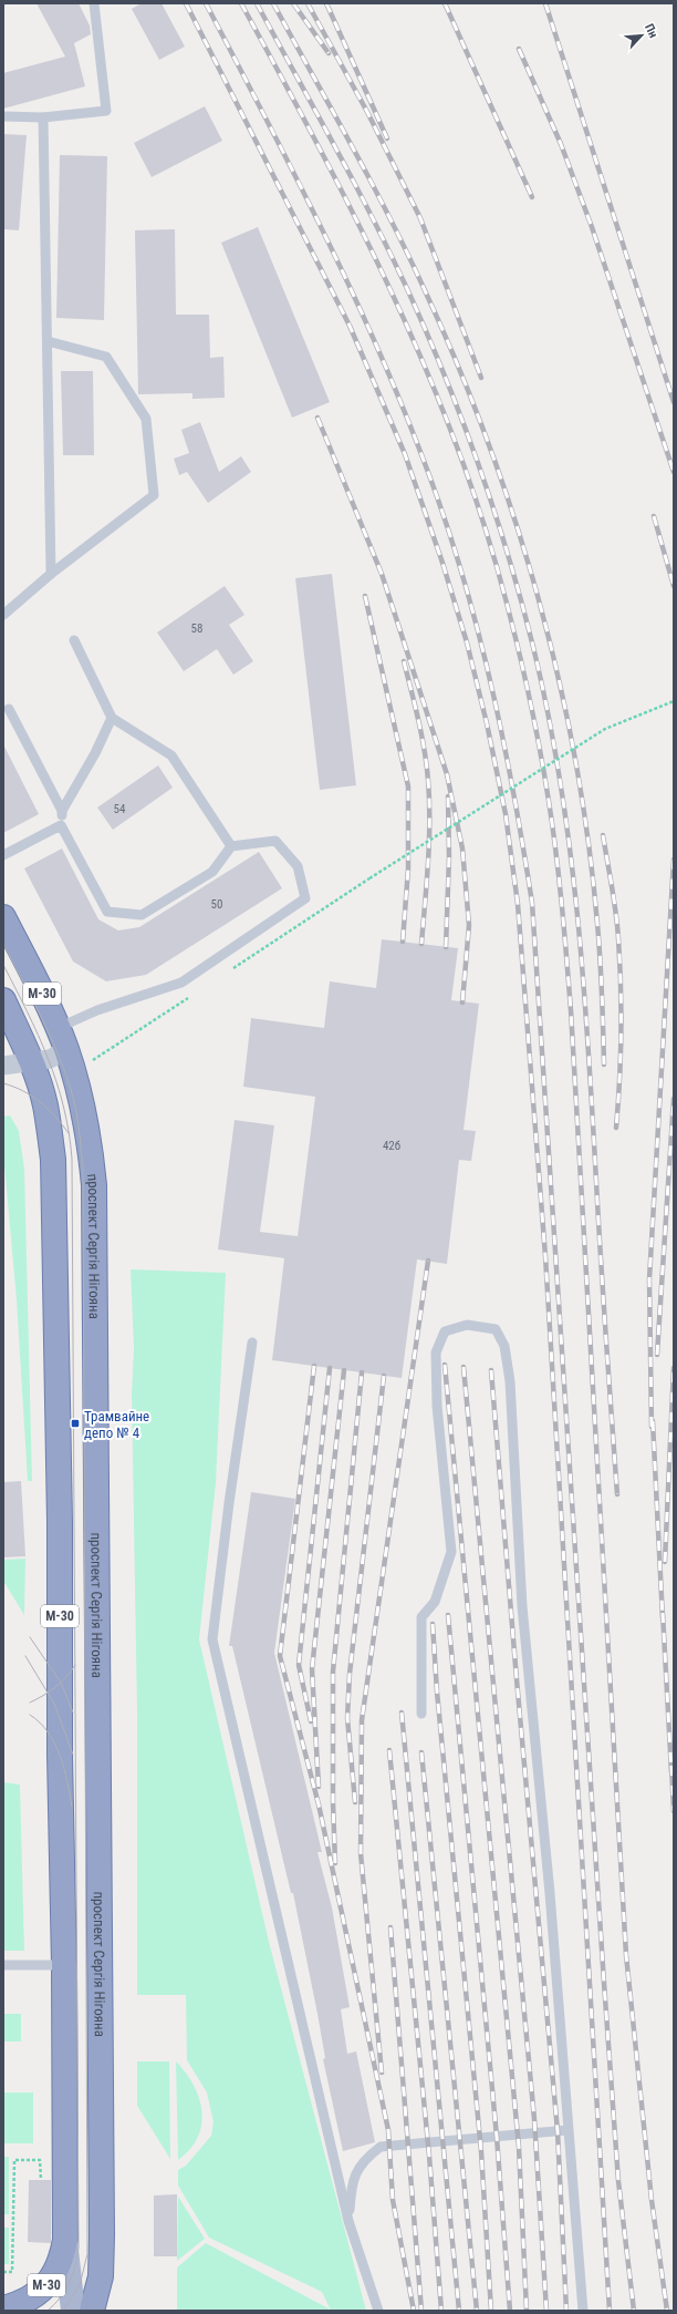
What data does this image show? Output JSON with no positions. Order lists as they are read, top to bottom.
{
  "streets": {
    "highway": ["М-30", "проспект Сергія Нігояна"]
  },
  "places": {
    "transit": ["Трамвайне депо № 4"]
  },
  "house_numbers": [
    "58",
    "54",
    "50",
    "42б"
  ],
  "north": "top right"
}
